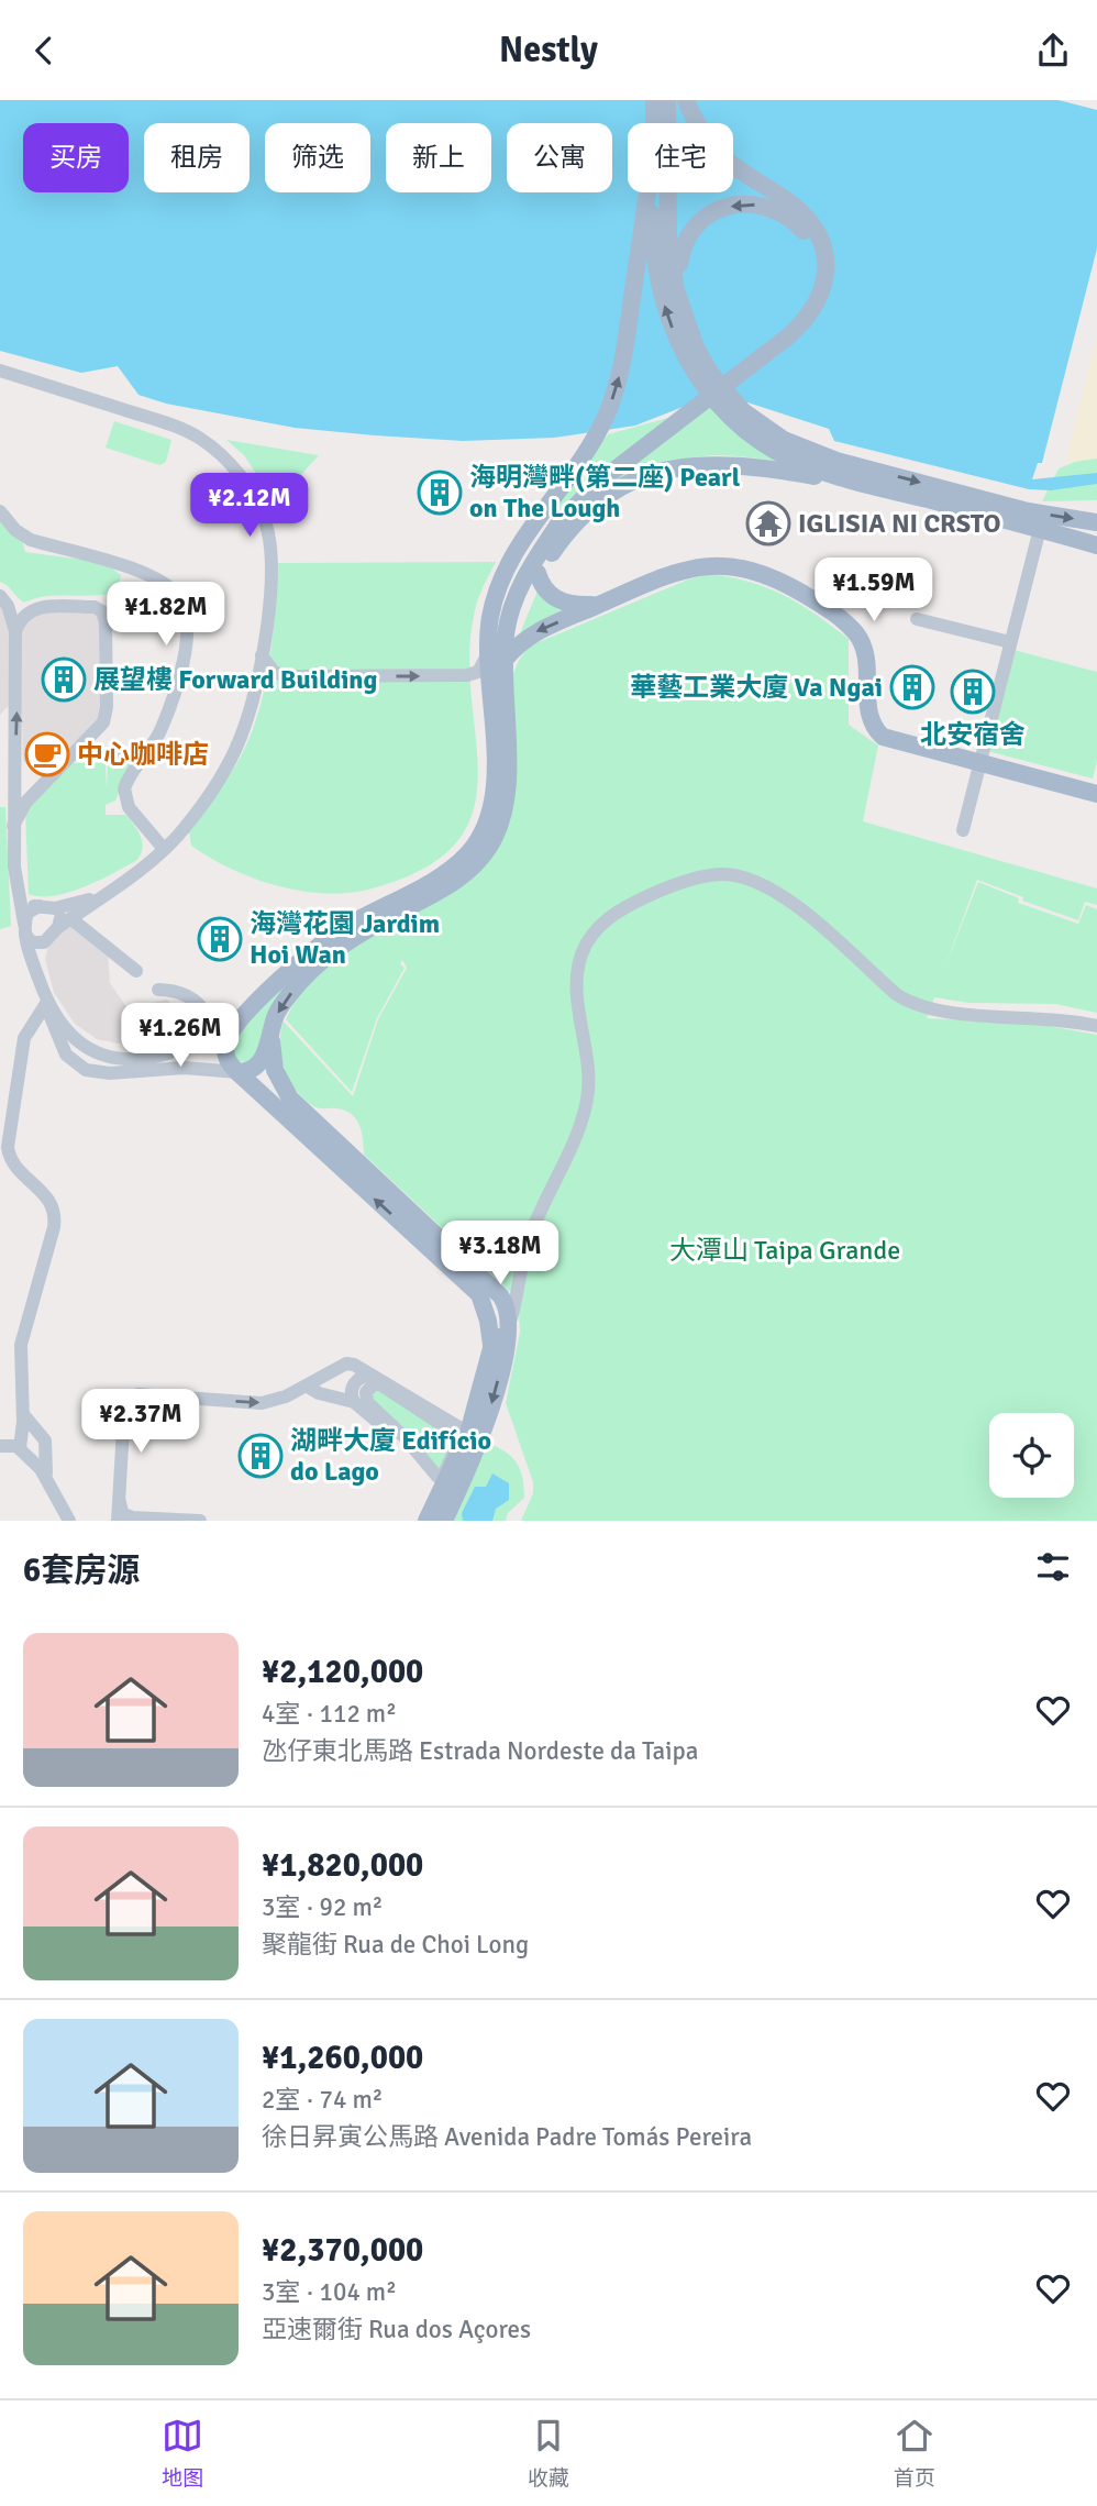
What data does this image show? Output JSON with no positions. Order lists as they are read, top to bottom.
{
  "parks": ["大潭山 Taipa Grande"],
  "places": {
    "building": [
      "海明灣畔(第二座) Pearl on The Lough",
      "展望樓 Forward Building",
      "華藝工業大廈 Va Ngai",
      "北安宿舍",
      "海灣花園 Jardim Hoi Wan",
      "湖畔大廈 Edifício do Lago"
    ],
    "temple": ["IGLISIA NI CRSTO"],
    "cafe": ["中心咖啡店"]
  },
  "page": {
    "header": "Nestly",
    "chip": [
      "买房",
      "租房",
      "筛选",
      "新上",
      "公寓",
      "住宅"
    ],
    "price": [
      "¥2.12M",
      "¥1.59M",
      "¥1.82M",
      "¥1.26M",
      "¥3.18M",
      "¥2.37M"
    ],
    "heading": "6套房源",
    "list": [
      {
        "name": "¥2,120,000",
        "note": "4室 · 112 m² · 氹仔東北馬路 Estrada Nordeste da Taipa"
      },
      {
        "name": "¥1,820,000",
        "note": "3室 · 92 m² · 聚龍街 Rua de Choi Long"
      },
      {
        "name": "¥1,260,000",
        "note": "2室 · 74 m² · 徐日昇寅公馬路 Avenida Padre Tomás Pereira"
      },
      {
        "name": "¥2,370,000",
        "note": "3室 · 104 m² · 亞速爾街 Rua dos Açores"
      }
    ],
    "tabs": ["地图", "收藏", "首页"]
  }
}
